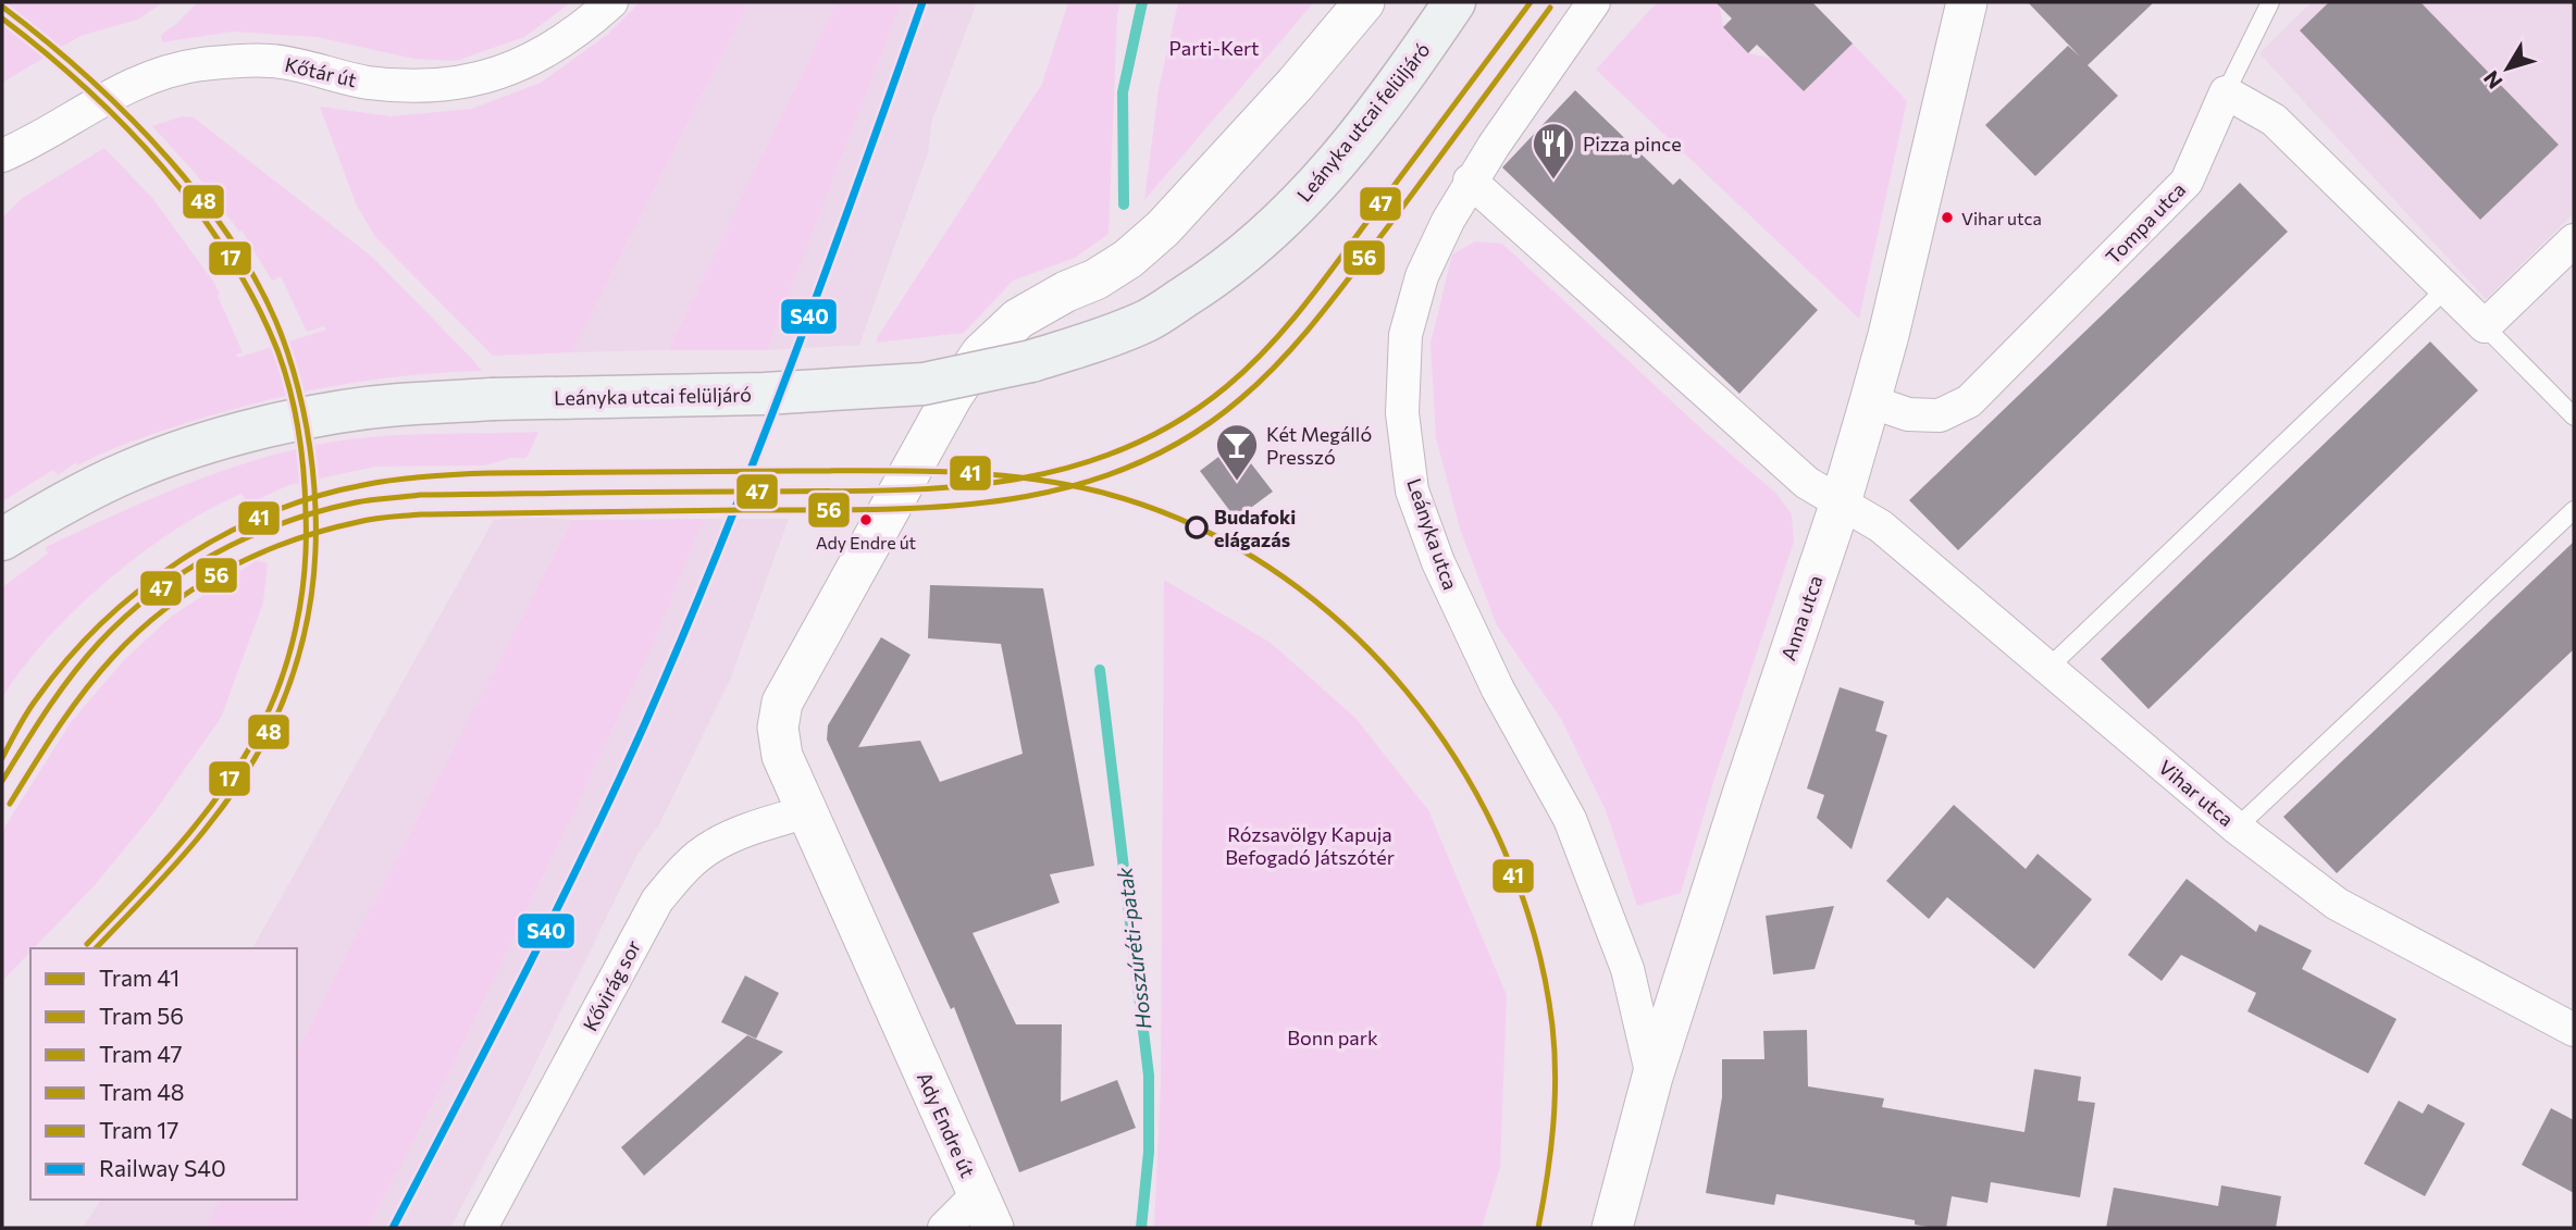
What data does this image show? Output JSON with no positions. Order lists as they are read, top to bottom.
{
  "streets": {
    "main road": ["Leányka utcai felüljáró"],
    "street": [
      "Kőtár út",
      "Tompa utca",
      "Leányka utca",
      "Anna utca",
      "Vihar utca",
      "Kővirág sor",
      "Ady Endre út"
    ]
  },
  "crossings": [
    ["Tompa utca", "Anna utca"],
    ["Leányka utca", "Anna utca"],
    ["Leányka utca", "Vihar utca"],
    ["Anna utca", "Vihar utca"],
    ["Kővirág sor", "Ady Endre út"]
  ],
  "water": ["Hosszúréti-patak"],
  "parks": ["Parti-Kert", "Rózsavölgy Kapuja Befogadó Játszótér", "Bonn park"],
  "places": {
    "restaurant": ["Pizza pince"],
    "other": ["Vihar utca", "Ady Endre út", "Budafoki elágazás"],
    "bar": ["Két Megálló Presszó"]
  },
  "lines": [
    "tram line 47",
    "rail line S40",
    "tram line 48",
    "tram line 56",
    "tram line 17",
    "tram line 41"
  ],
  "legend": [
    "Tram 41",
    "Tram 56",
    "Tram 47",
    "Tram 48",
    "Tram 17",
    "Railway S40"
  ],
  "north": "bottom left"
}
